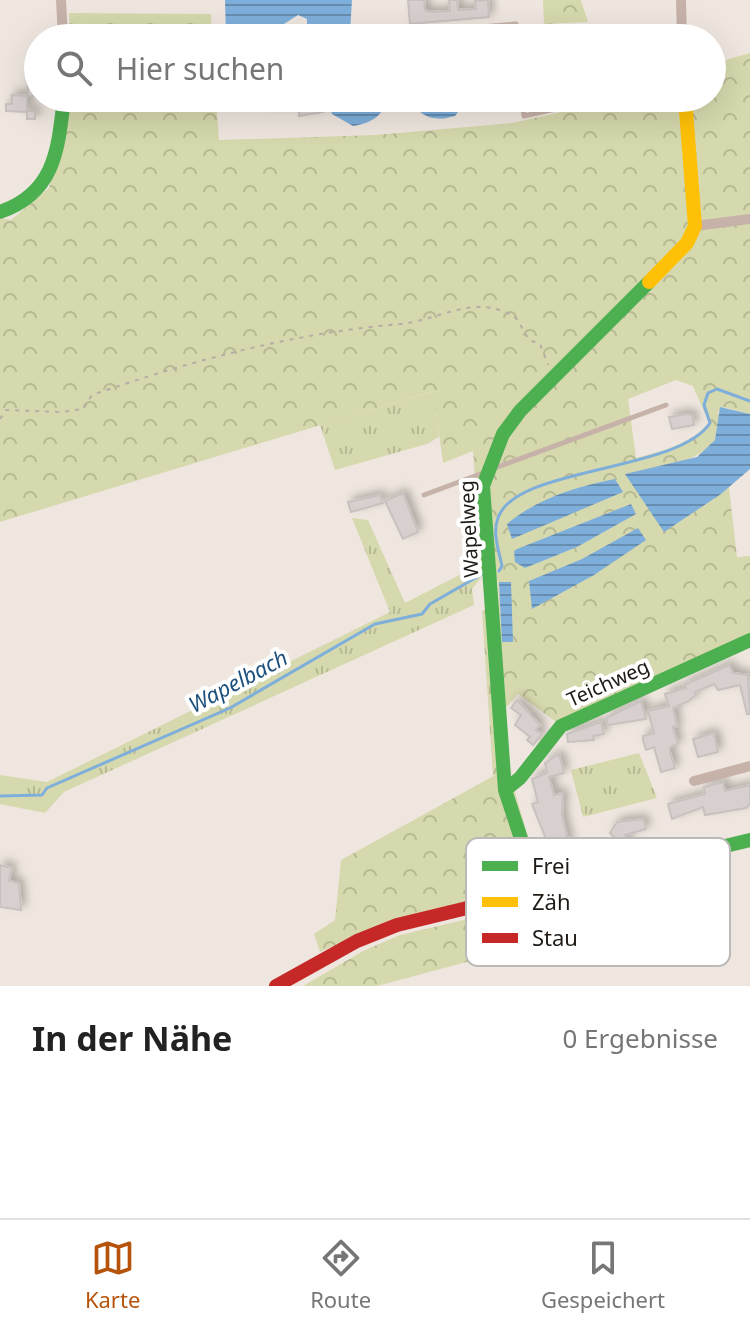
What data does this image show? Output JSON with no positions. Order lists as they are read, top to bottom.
{
  "streets": {
    "street": ["Wapelweg", "Teichweg"]
  },
  "crossings": [
    ["Wapelweg", "Teichweg"]
  ],
  "water": ["Wapelbach"],
  "legend": ["Frei", "Zäh", "Stau"],
  "page": {
    "search": "Hier suchen",
    "heading": ["In der Nähe", "0 Ergebnisse"],
    "nav": ["Karte", "Route", "Gespeichert"]
  }
}
